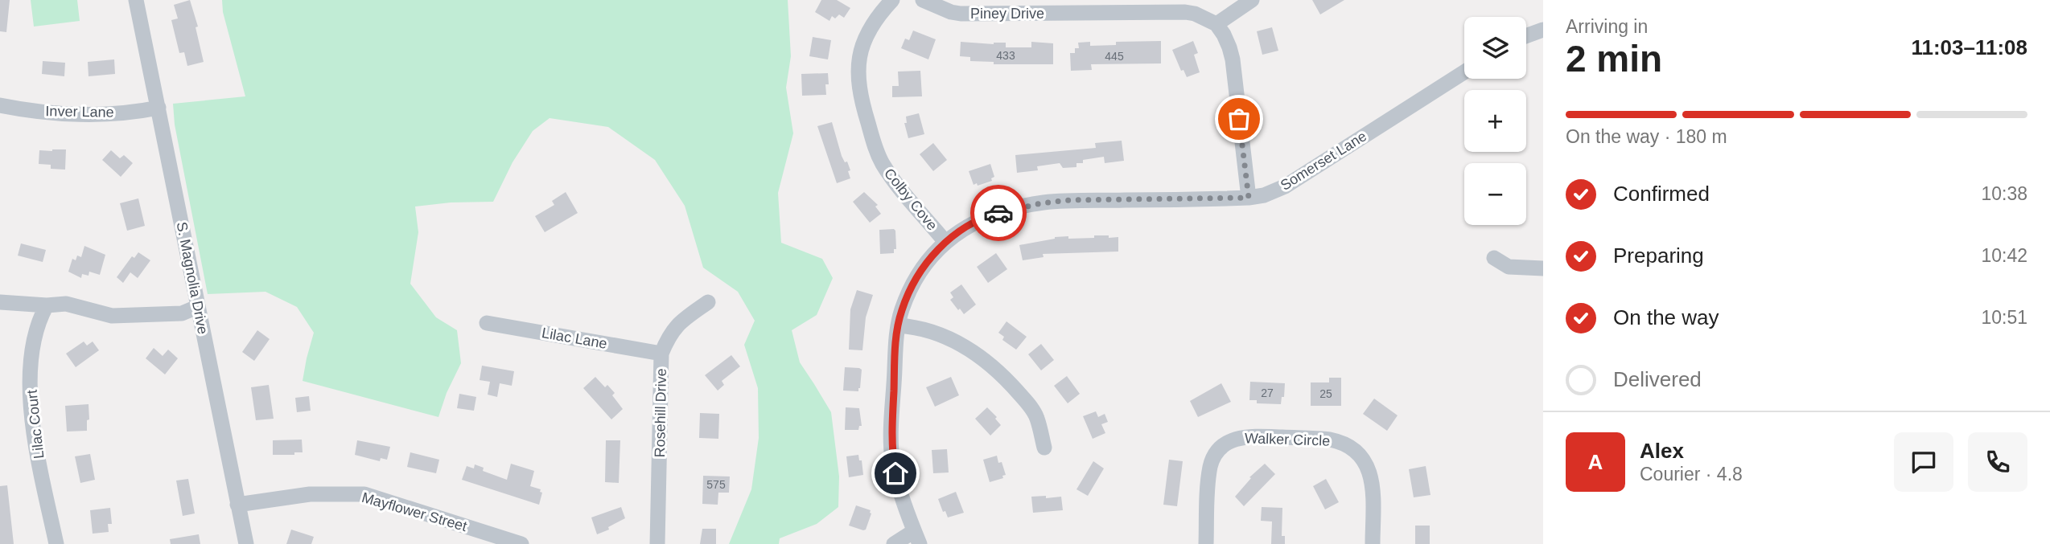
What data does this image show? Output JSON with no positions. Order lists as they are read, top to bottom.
{
  "streets": {
    "street": [
      "Piney Drive",
      "Inver Lane",
      "Somerset Lane",
      "Colby Cove",
      "S. Magnolia Drive",
      "Lilac Lane",
      "Rosehill Drive",
      "Lilac Court",
      "Walker Circle",
      "Mayflower Street"
    ]
  },
  "crossings": [
    ["Inver Lane", "S. Magnolia Drive"],
    ["Somerset Lane", "Colby Cove"],
    ["S. Magnolia Drive", "Mayflower Street"],
    ["Lilac Lane", "Rosehill Drive"]
  ],
  "house_numbers": [
    "433",
    "445",
    "27",
    "25",
    "575"
  ],
  "page": {
    "heading": ["2 min", "Arriving in", "11:03–11:08"],
    "panel": ["Alex", "Courier · 4.8"],
    "map_buttons": ["+", "−"],
    "bar": "On the way · 180 m",
    "list": [
      ["Confirmed", "10:38"],
      ["Preparing", "10:42"],
      ["On the way", "10:51"],
      "Delivered"
    ],
    "round": "A"
  }
}
